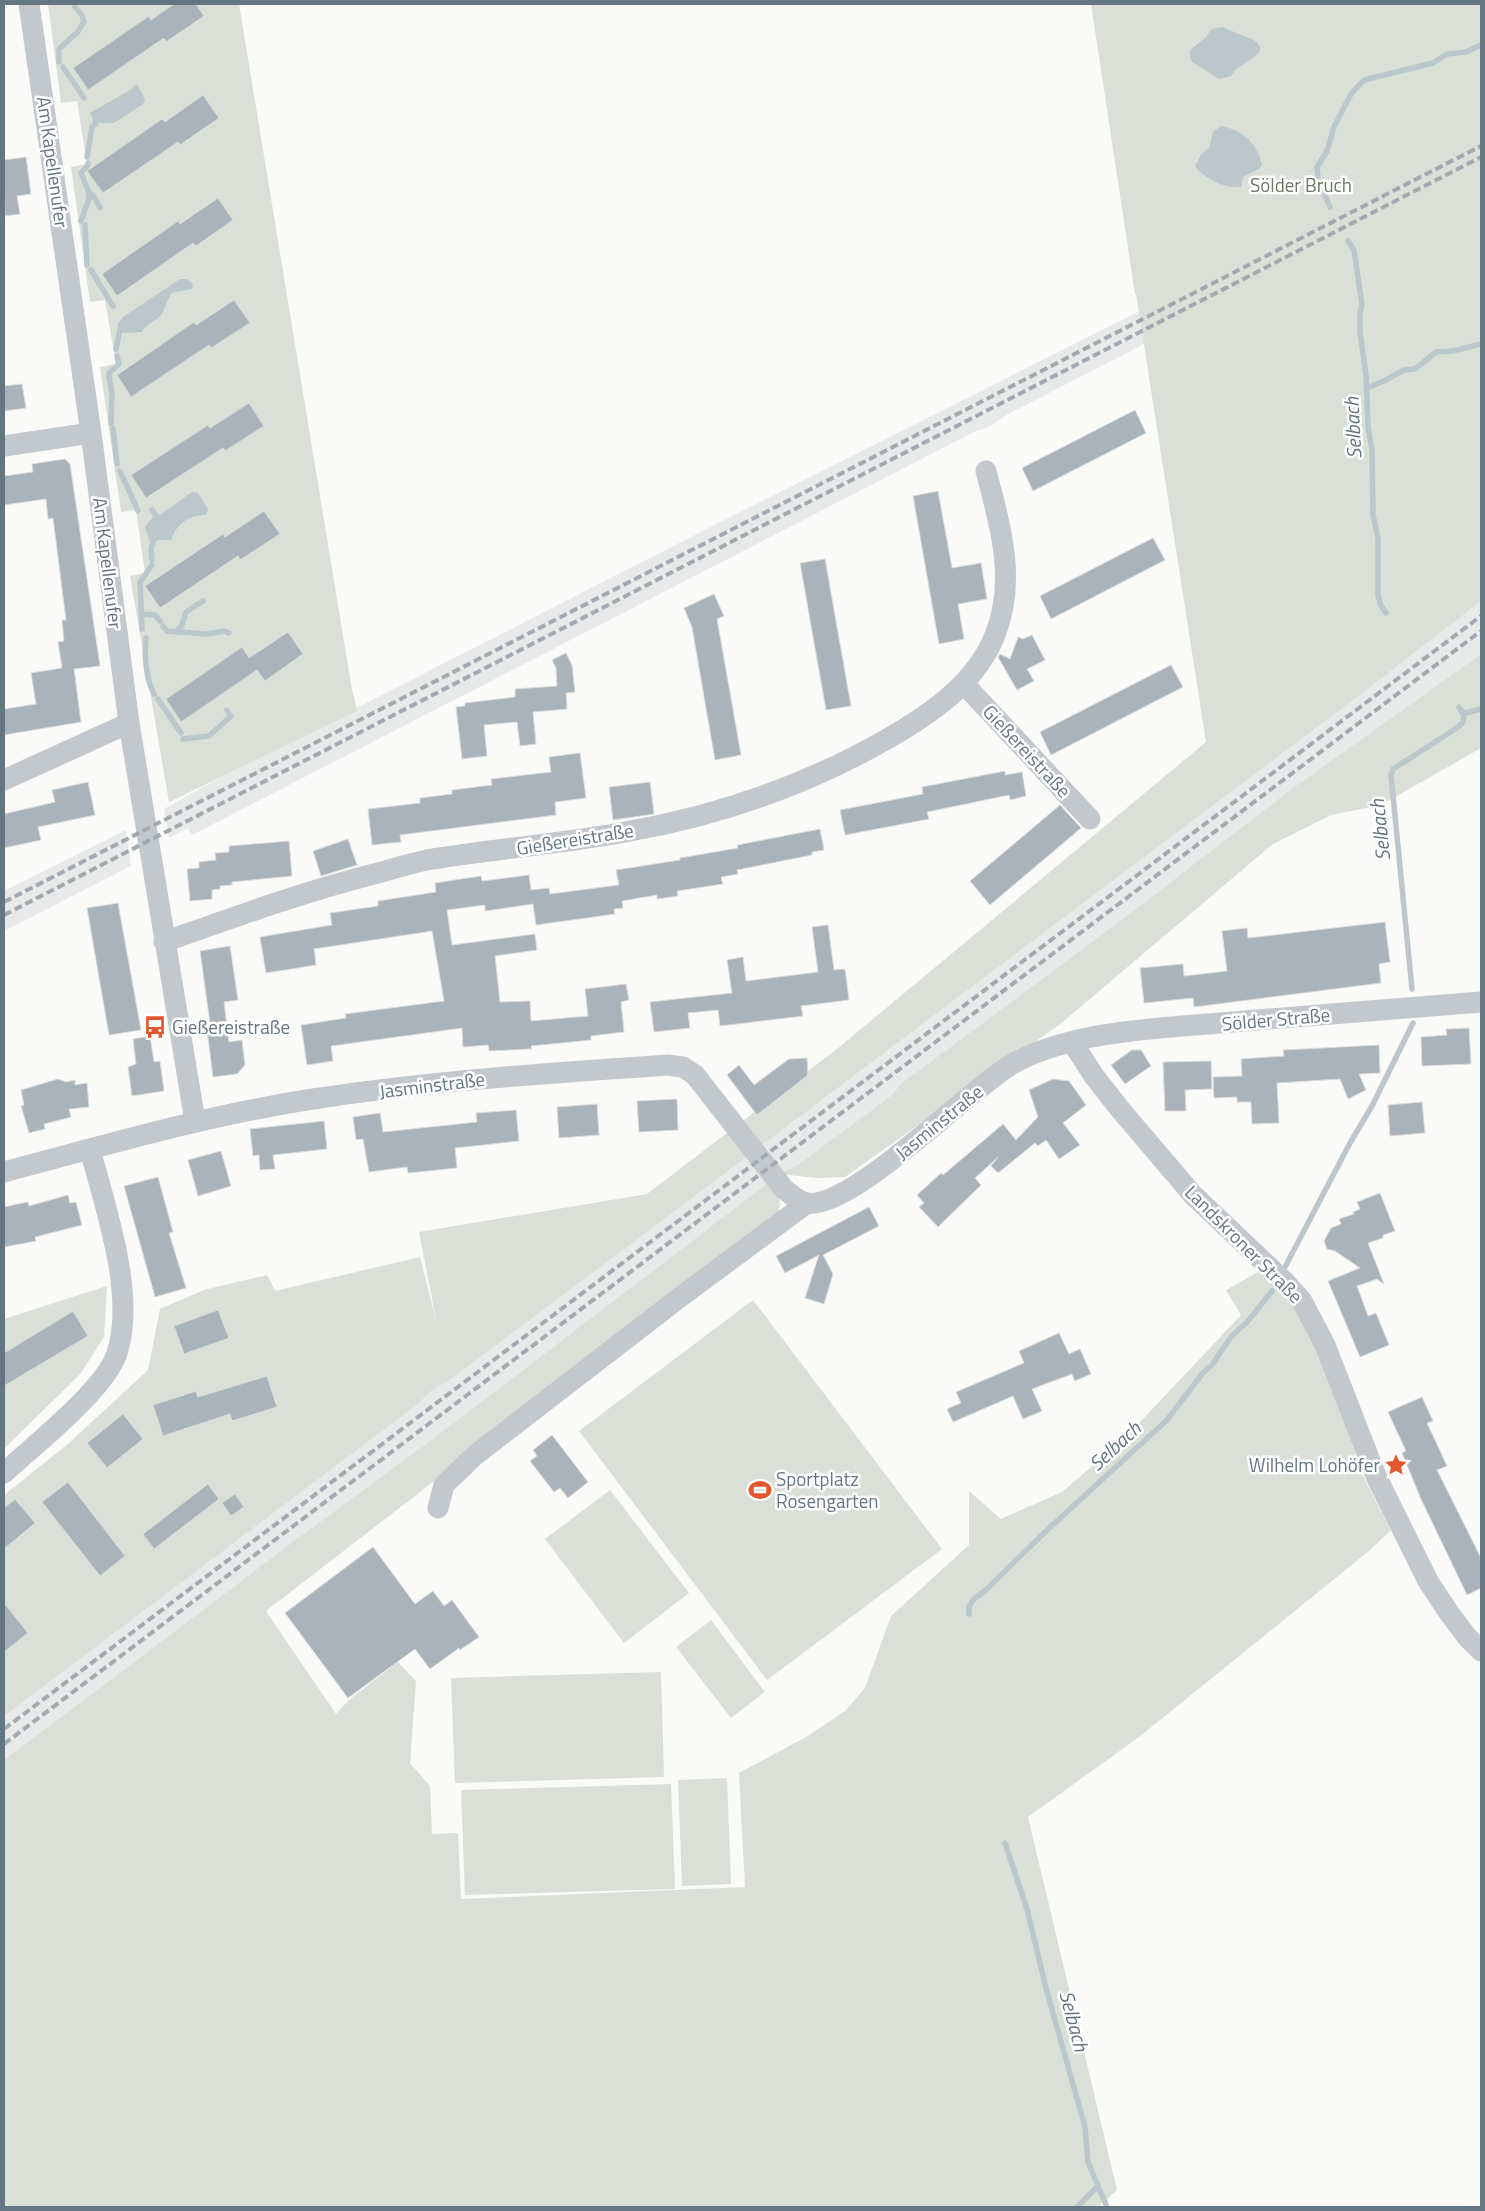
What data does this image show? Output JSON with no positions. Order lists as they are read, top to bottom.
{
  "streets": {
    "street": [
      "Am Kapellenufer",
      "Gießereistraße",
      "Sölder Straße",
      "Jasminstraße",
      "Landskroner Straße"
    ]
  },
  "crossings": [
    ["Am Kapellenufer", "Gießereistraße"],
    ["Am Kapellenufer", "Jasminstraße"],
    ["Sölder Straße", "Jasminstraße"],
    ["Sölder Straße", "Landskroner Straße"],
    ["Jasminstraße", "Landskroner Straße"]
  ],
  "water": ["Selbach"],
  "parks": ["Sölder Bruch"],
  "places": {
    "bus stop": ["Gießereistraße"],
    "place": ["Wilhelm Lohöfer"],
    "sports": ["Sportplatz Rosengarten"]
  }
}
